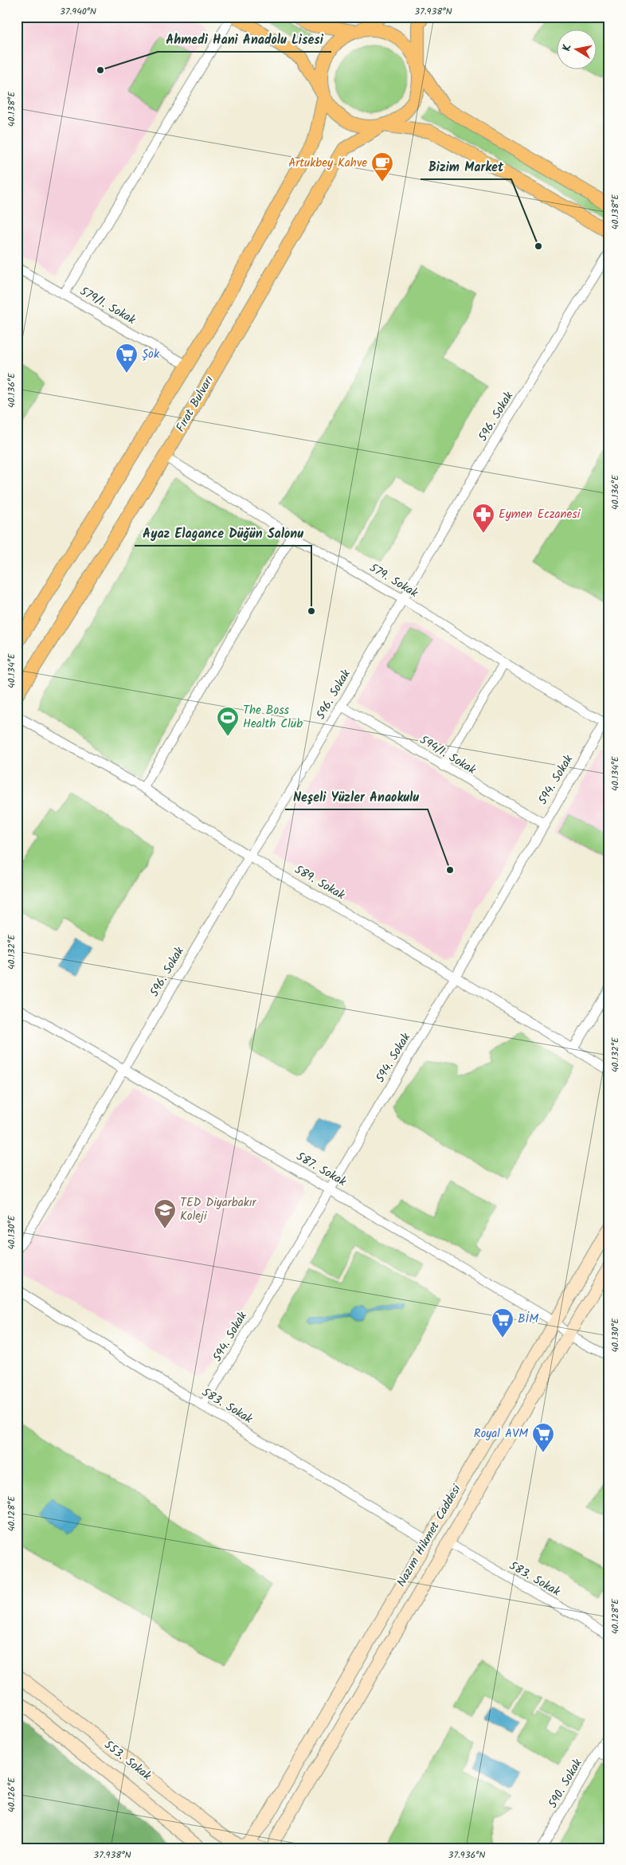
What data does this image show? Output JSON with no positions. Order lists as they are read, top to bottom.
{
  "streets": {
    "main road": ["Fırat Bulvarı", "Nazım Hikmet Caddesi", "553. Sokak"],
    "street": [
      "579/1. Sokak",
      "596. Sokak",
      "579. Sokak",
      "594/1. Sokak",
      "594. Sokak",
      "589. Sokak",
      "587. Sokak",
      "583. Sokak",
      "590. Sokak"
    ]
  },
  "crossings": [
    ["Fırat Bulvarı", "579. Sokak"],
    ["596. Sokak", "579. Sokak"],
    ["596. Sokak", "594/1. Sokak"],
    ["596. Sokak", "589. Sokak"],
    ["596. Sokak", "587. Sokak"],
    ["579. Sokak", "594. Sokak"],
    ["594/1. Sokak", "594. Sokak"],
    ["594. Sokak", "589. Sokak"],
    ["594. Sokak", "587. Sokak"],
    ["594. Sokak", "583. Sokak"],
    ["587. Sokak", "Nazım Hikmet Caddesi"],
    ["583. Sokak", "Nazım Hikmet Caddesi"],
    ["Nazım Hikmet Caddesi", "553. Sokak"]
  ],
  "places": {
    "other": [
      "Ahmedi Hani Anadolu Lisesi",
      "Bizim Market",
      "Ayaz Elagance Düğün Salonu",
      "Neşeli Yüzler Anaokulu"
    ],
    "cafe": ["Artukbey Kahve"],
    "supermarket": ["Şok", "BİM", "Royal AVM"],
    "pharmacy": ["Eymen Eczanesi"],
    "sports": ["The Boss Health Club"],
    "school or university": ["TED Diyarbakır Koleji"]
  },
  "north": "left",
  "coordinates": [
    "37.940°N",
    "37.938°N",
    "40.138°E",
    "40.136°E",
    "40.134°E",
    "40.132°E",
    "40.130°E",
    "40.128°E",
    "40.126°E",
    "37.936°N"
  ]
}
